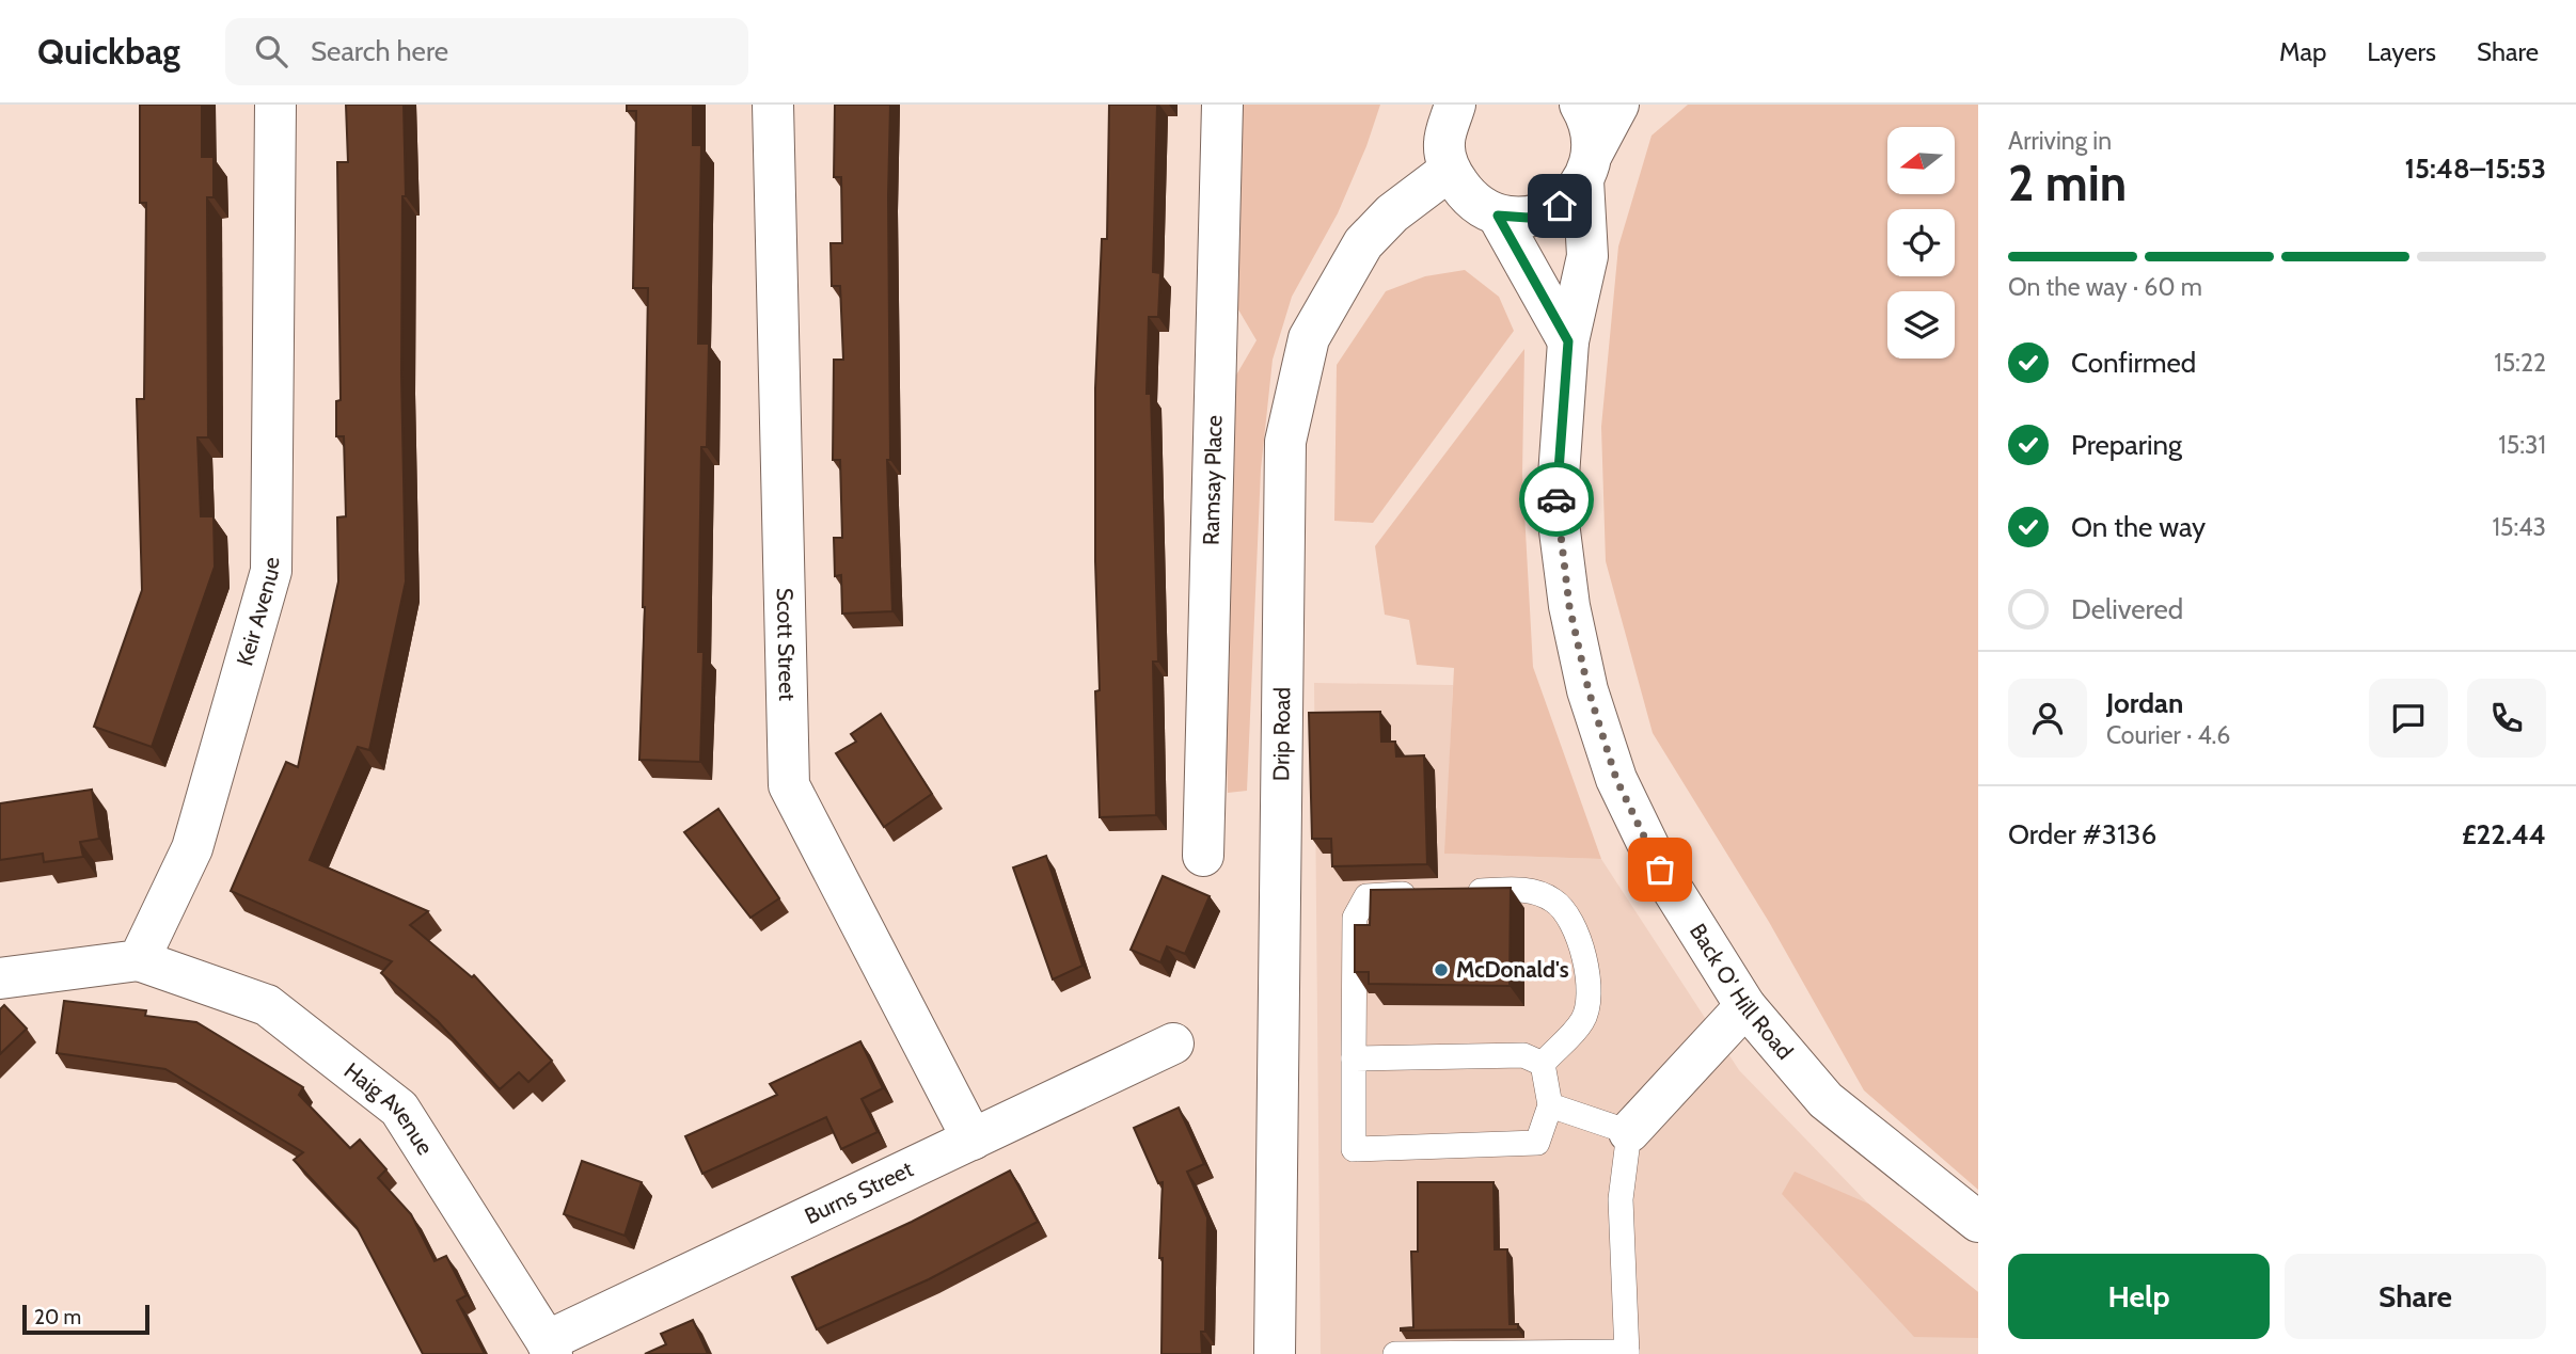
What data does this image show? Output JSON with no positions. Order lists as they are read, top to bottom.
{
  "streets": {
    "street": [
      "Ramsay Place",
      "Keir Avenue",
      "Scott Street",
      "Drip Road",
      "Back O' Hill Road",
      "Haig Avenue",
      "Burns Street"
    ]
  },
  "crossings": [
    ["Keir Avenue", "Haig Avenue"],
    ["Scott Street", "Burns Street"],
    ["Haig Avenue", "Burns Street"]
  ],
  "places": ["McDonald's"],
  "scale_bar": "20 m",
  "north": "left",
  "page": {
    "header": "Quickbag",
    "search": "Search here",
    "nav": ["Map", "Layers", "Share"],
    "heading": ["2 min", "Arriving in", "15:48–15:53"],
    "panel": [
      "Jordan",
      "Courier · 4.6",
      "Order #3136",
      "£22.44"
    ],
    "bar": "On the way · 60 m",
    "list": [
      ["Confirmed", "15:22"],
      ["Preparing", "15:31"],
      ["On the way", "15:43"],
      "Delivered"
    ],
    "buttons": ["Help", "Share"],
    "scale": "20 m"
  }
}
